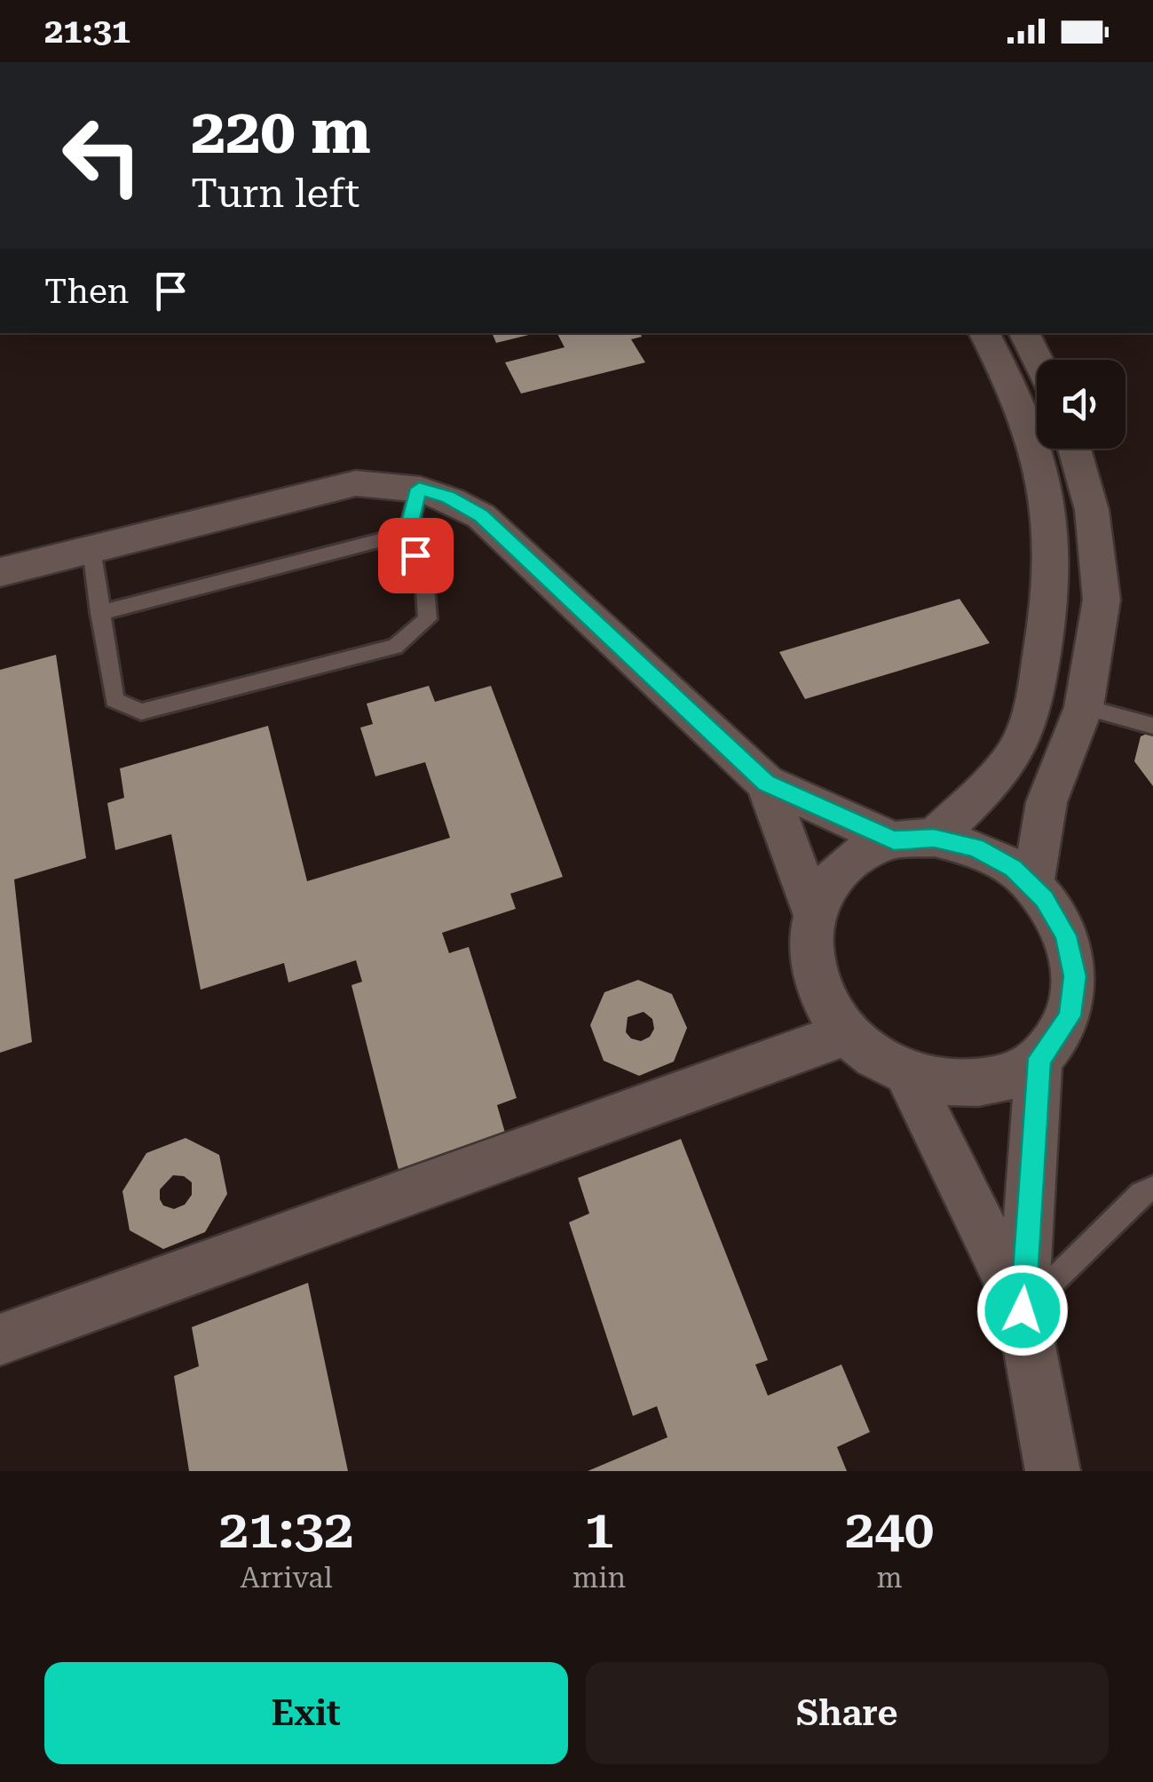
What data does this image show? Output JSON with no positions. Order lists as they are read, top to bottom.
{
  "page": {
    "status": "21:31",
    "turn": ["220 m", "Turn left"],
    "then": "Then",
    "eta": [
      "21:32",
      "Arrival",
      "1",
      "min",
      "240",
      "m"
    ],
    "buttons": ["Exit", "Share"]
  }
}
